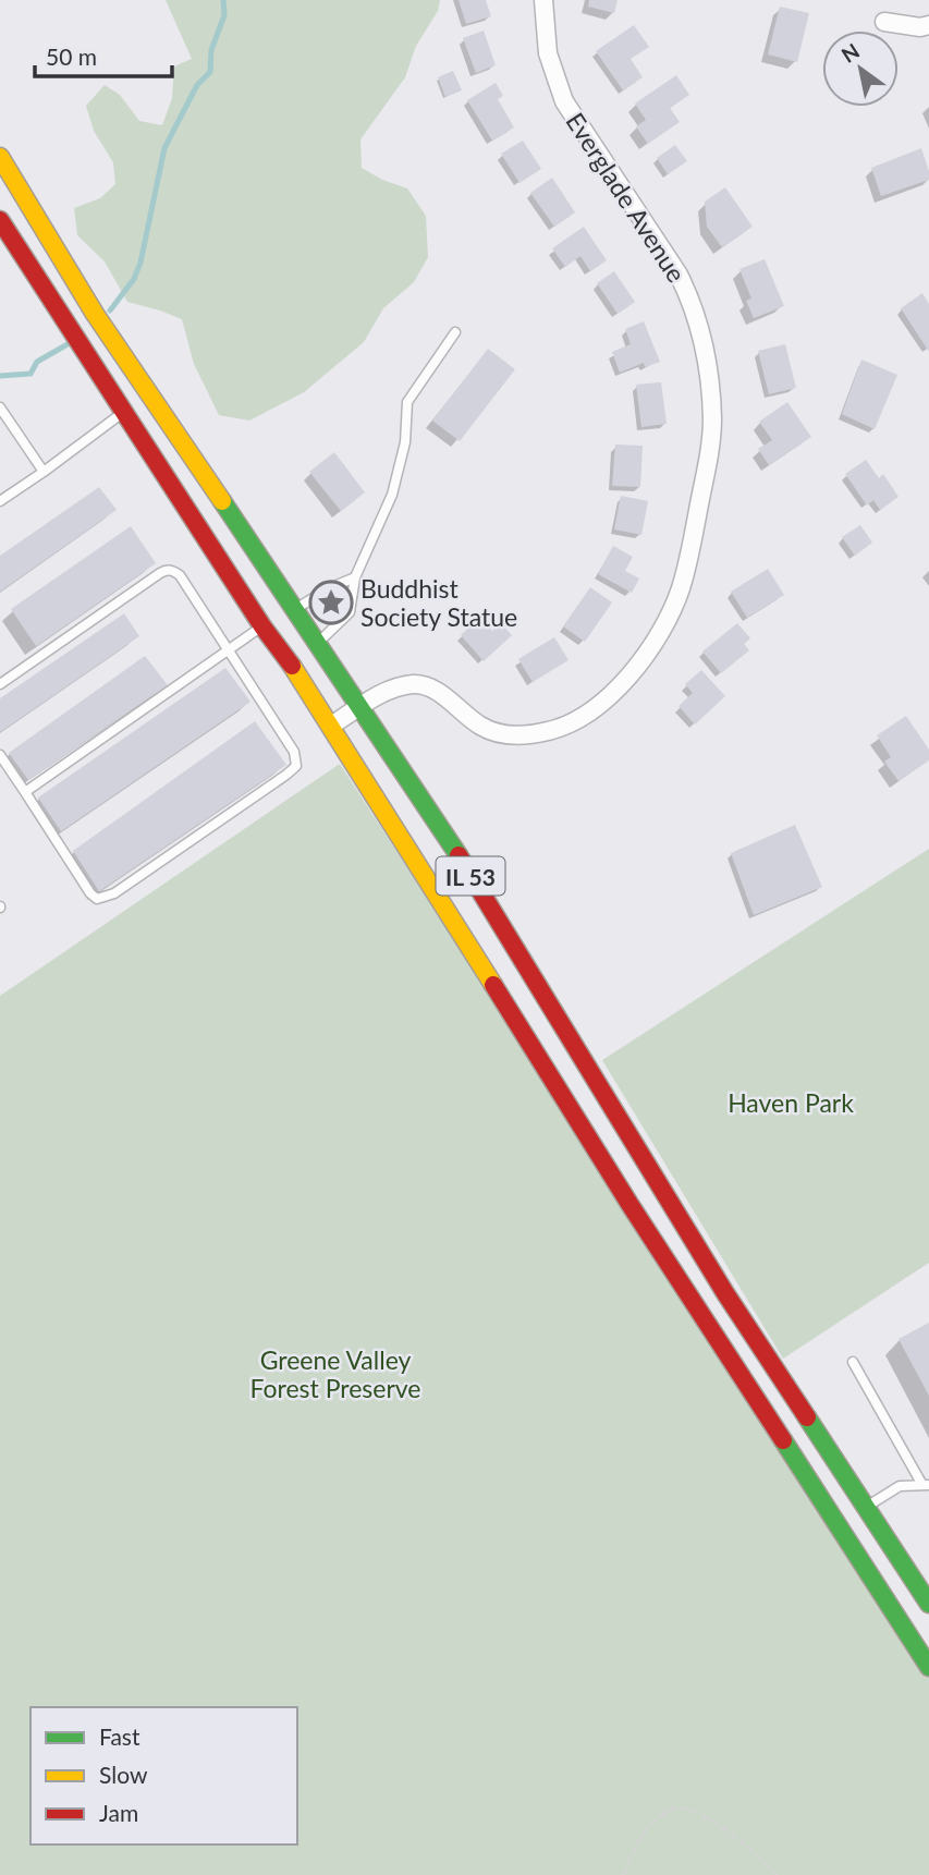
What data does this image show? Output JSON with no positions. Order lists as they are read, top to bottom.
{
  "streets": {
    "main road": ["IL 53"],
    "street": ["Everglade Avenue"]
  },
  "crossings": [
    ["Everglade Avenue", "IL 53"]
  ],
  "parks": ["Haven Park", "Greene Valley Forest Preserve"],
  "places": {
    "place": ["Buddhist Society Statue"]
  },
  "legend": ["Fast", "Slow", "Jam"],
  "scale_bar": "50 m",
  "north": "top left"
}
